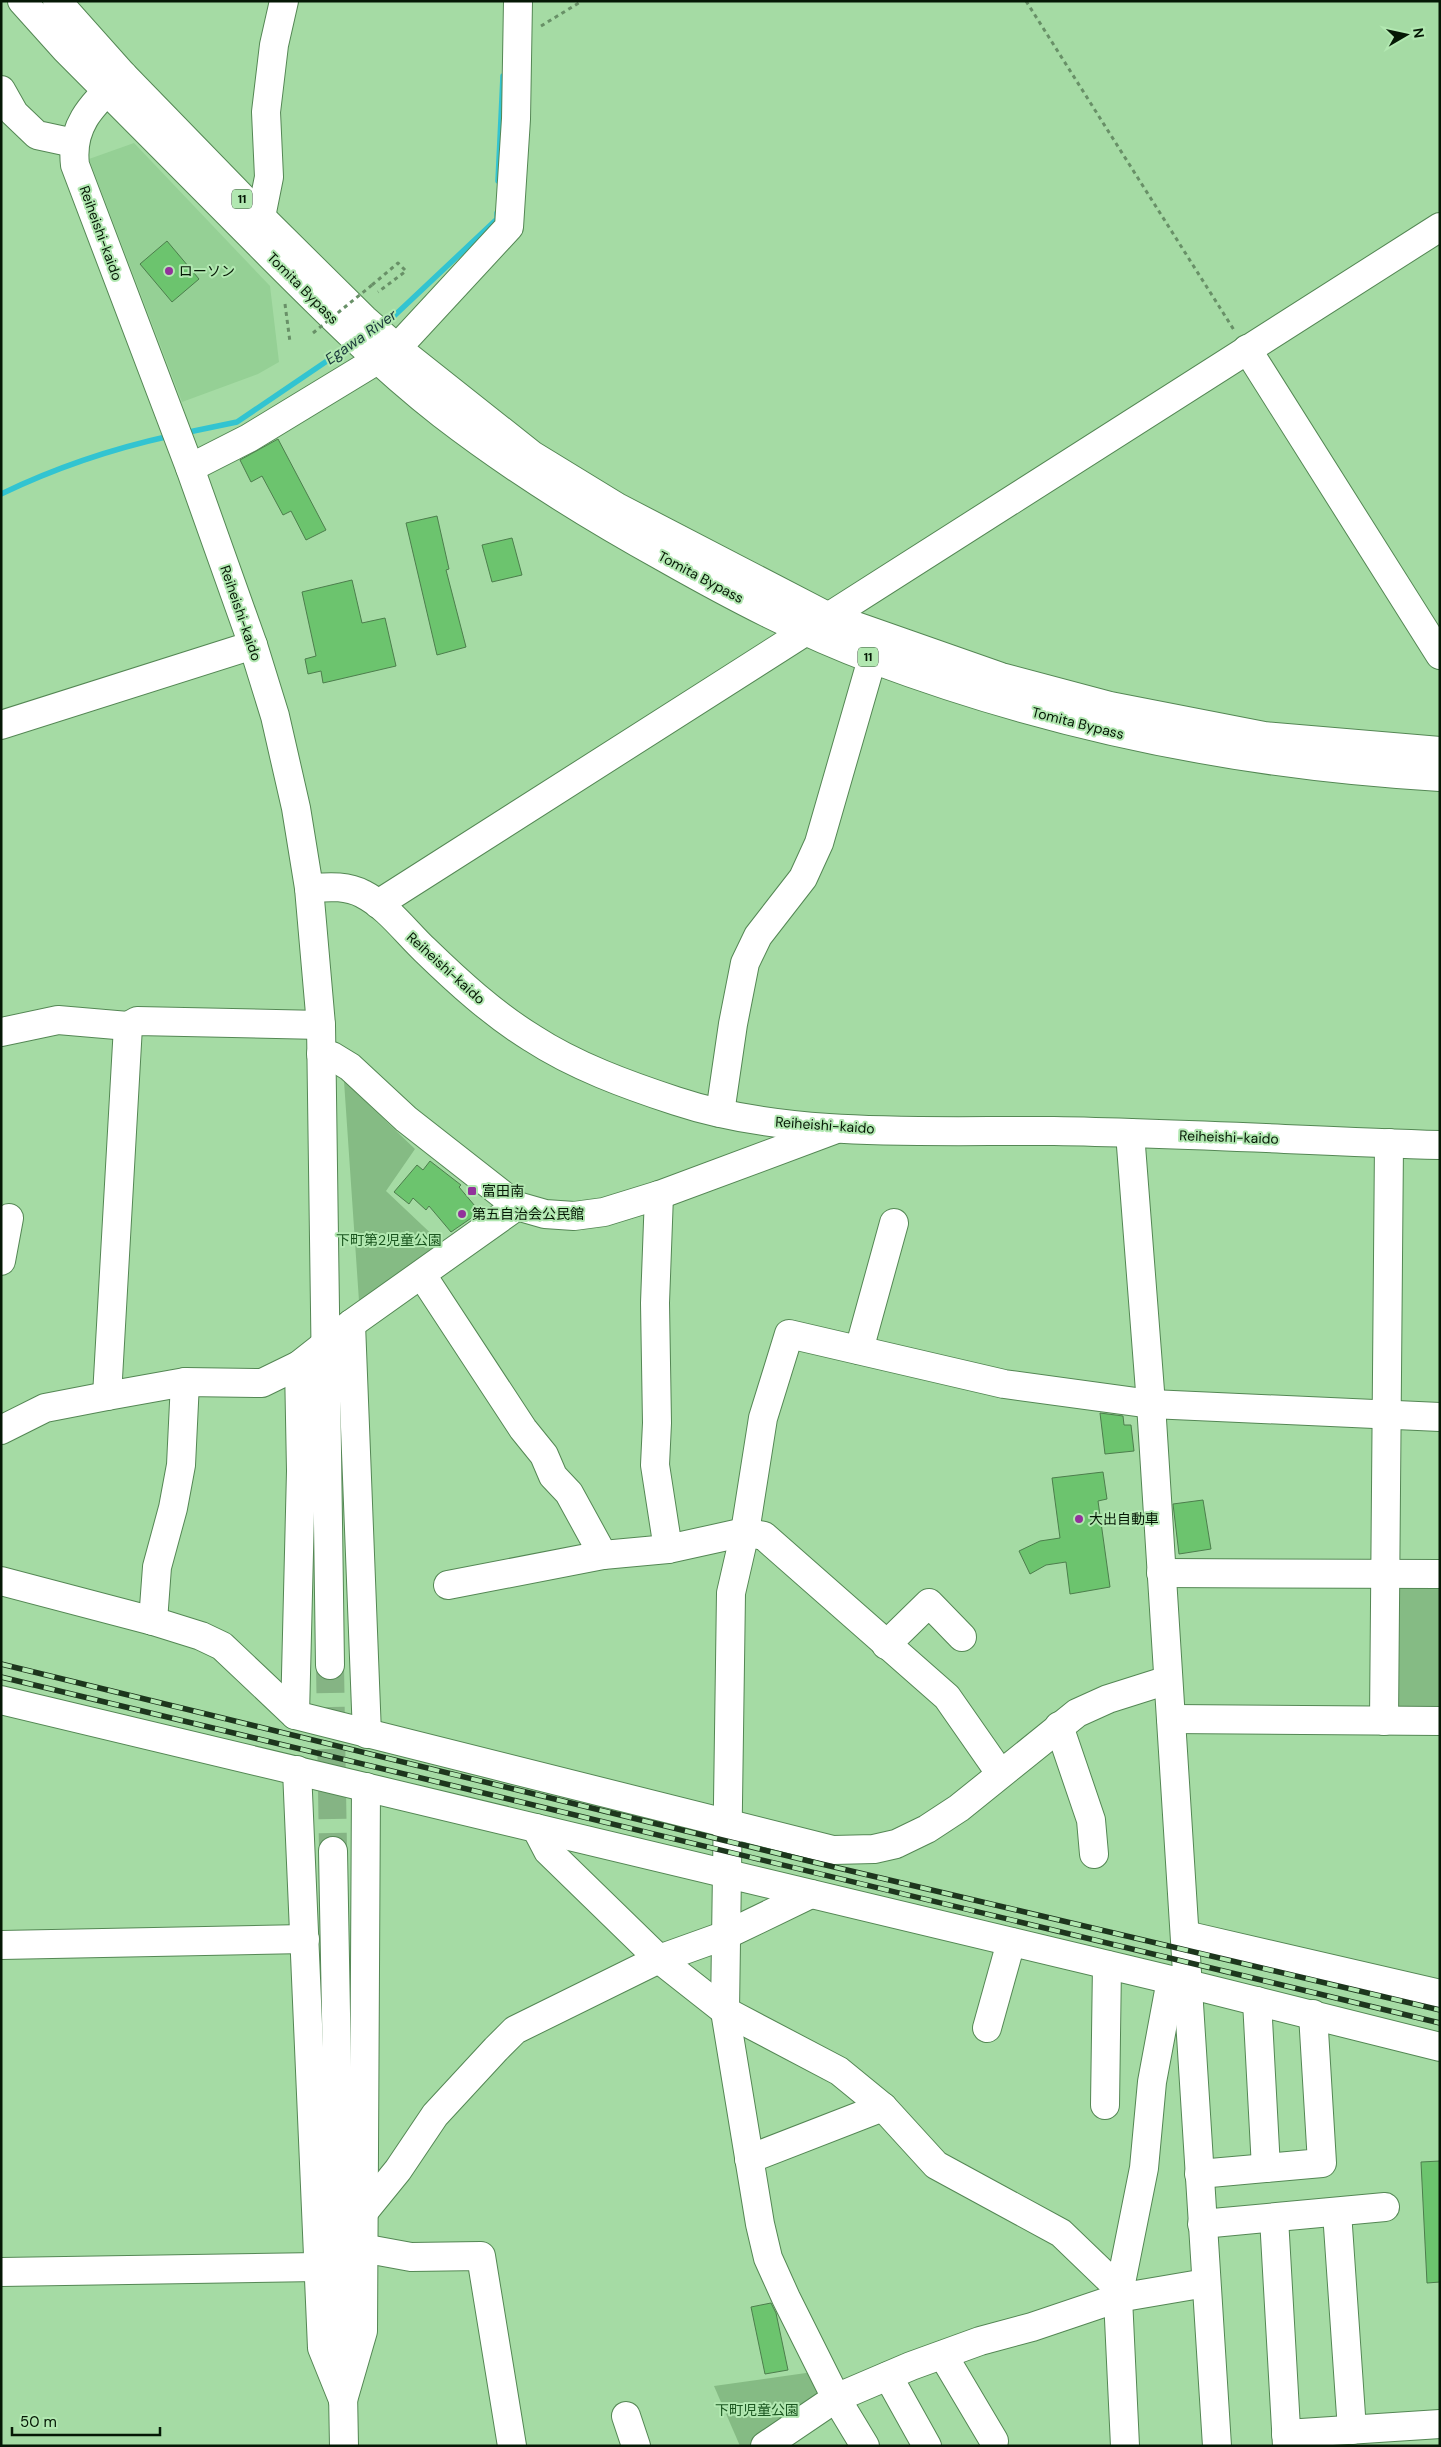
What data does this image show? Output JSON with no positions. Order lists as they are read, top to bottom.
{
  "streets": {
    "street": ["11", "Reiheishi-kaido", "Tomita Bypass"]
  },
  "crossings": [
    ["11", "Reiheishi-kaido"],
    ["11", "Tomita Bypass"],
    ["Reiheishi-kaido", "Tomita Bypass"]
  ],
  "water": ["Egawa River"],
  "parks": ["下町第2児童公園", "下町児童公園"],
  "places": {
    "other": ["ローソン", "第五自治会公民館", "大出自動車"],
    "transit": ["富田南"]
  },
  "scale_bar": "50 m",
  "north": "right"
}
